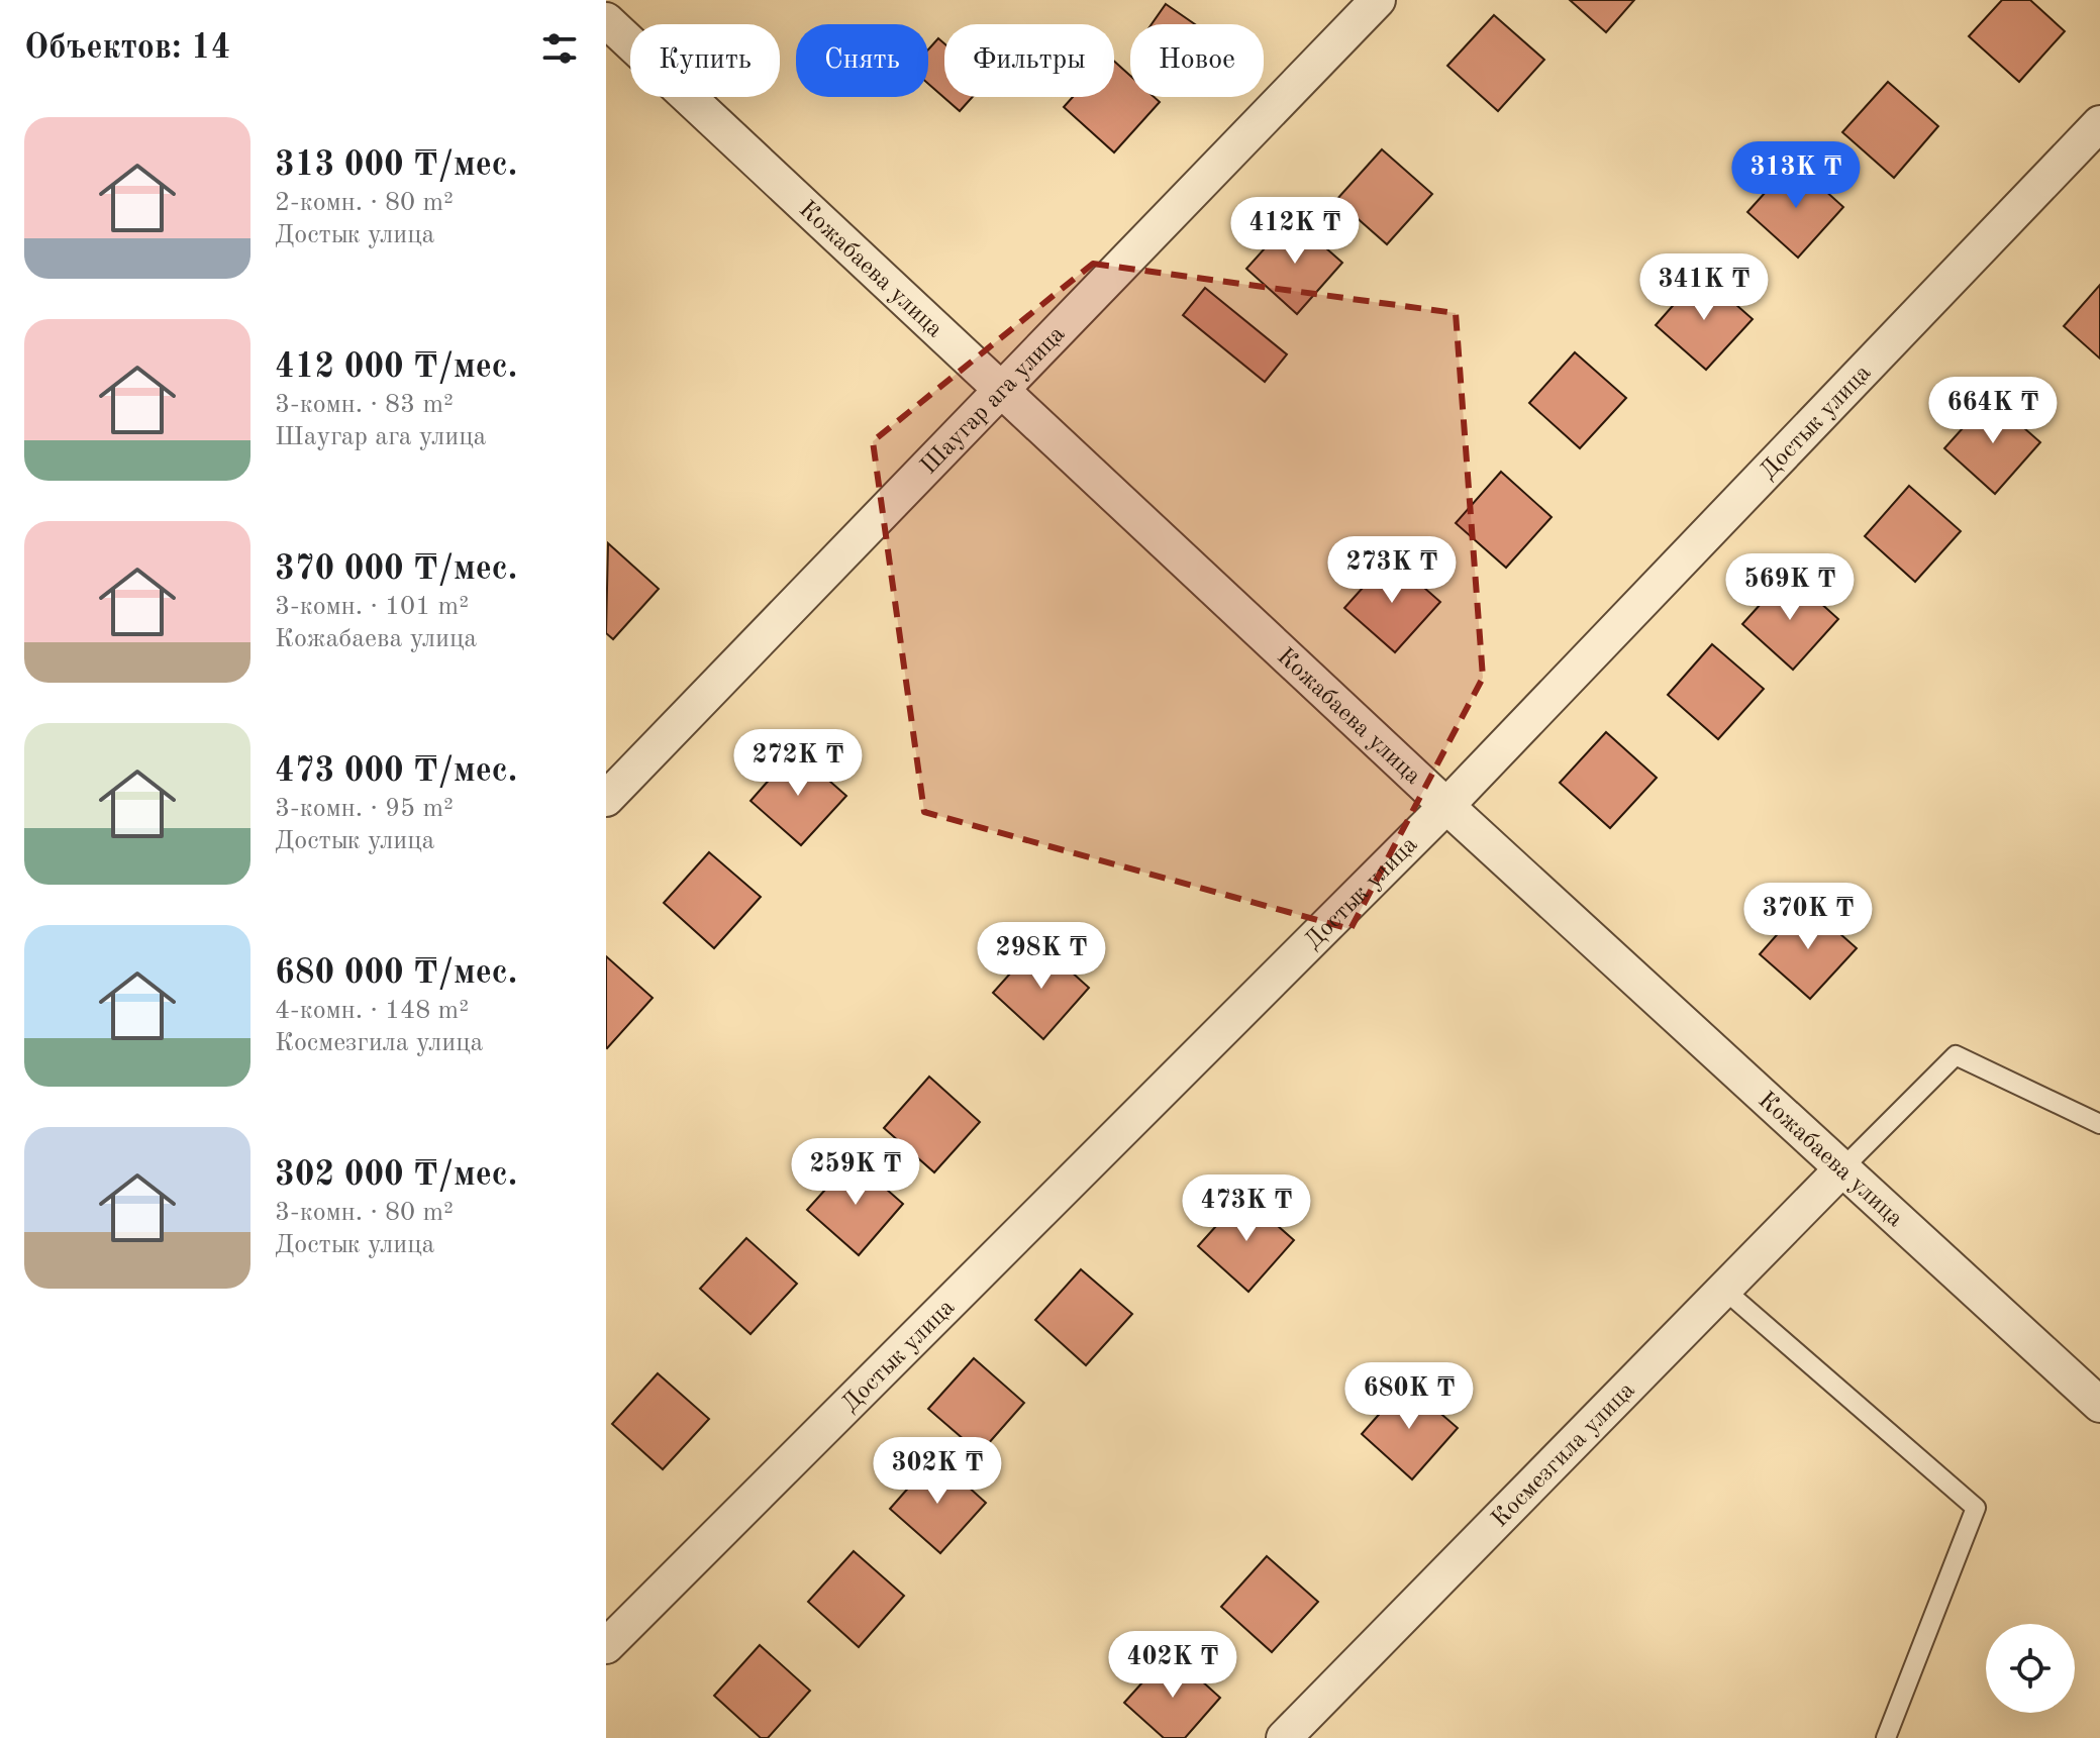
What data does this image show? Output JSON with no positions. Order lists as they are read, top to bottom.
{
  "streets": {
    "street": [
      "Кожабаева улица",
      "Шаугар ага улица",
      "Достык улица",
      "Космезгила улица"
    ]
  },
  "crossings": [
    ["Кожабаева улица", "Шаугар ага улица"],
    ["Кожабаева улица", "Достык улица"],
    ["Кожабаева улица", "Космезгила улица"]
  ],
  "page": {
    "heading": "Объектов: 14",
    "chip": [
      "Купить",
      "Снять",
      "Фильтры",
      "Новое"
    ],
    "list": [
      {
        "name": "313 000 ₸/мес.",
        "note": "2-комн. · 80 m² · Достык улица"
      },
      {
        "name": "412 000 ₸/мес.",
        "note": "3-комн. · 83 m² · Шаугар ага улица"
      },
      {
        "name": "370 000 ₸/мес.",
        "note": "3-комн. · 101 m² · Кожабаева улица"
      },
      {
        "name": "473 000 ₸/мес.",
        "note": "3-комн. · 95 m² · Достык улица"
      },
      {
        "name": "680 000 ₸/мес.",
        "note": "4-комн. · 148 m² · Космезгила улица"
      },
      {
        "name": "302 000 ₸/мес.",
        "note": "3-комн. · 80 m² · Достык улица"
      }
    ],
    "price": [
      "313K ₸",
      "412K ₸",
      "341K ₸",
      "664K ₸",
      "273K ₸",
      "569K ₸",
      "272K ₸",
      "370K ₸",
      "298K ₸",
      "259K ₸",
      "473K ₸",
      "680K ₸",
      "302K ₸",
      "402K ₸"
    ]
  }
}
